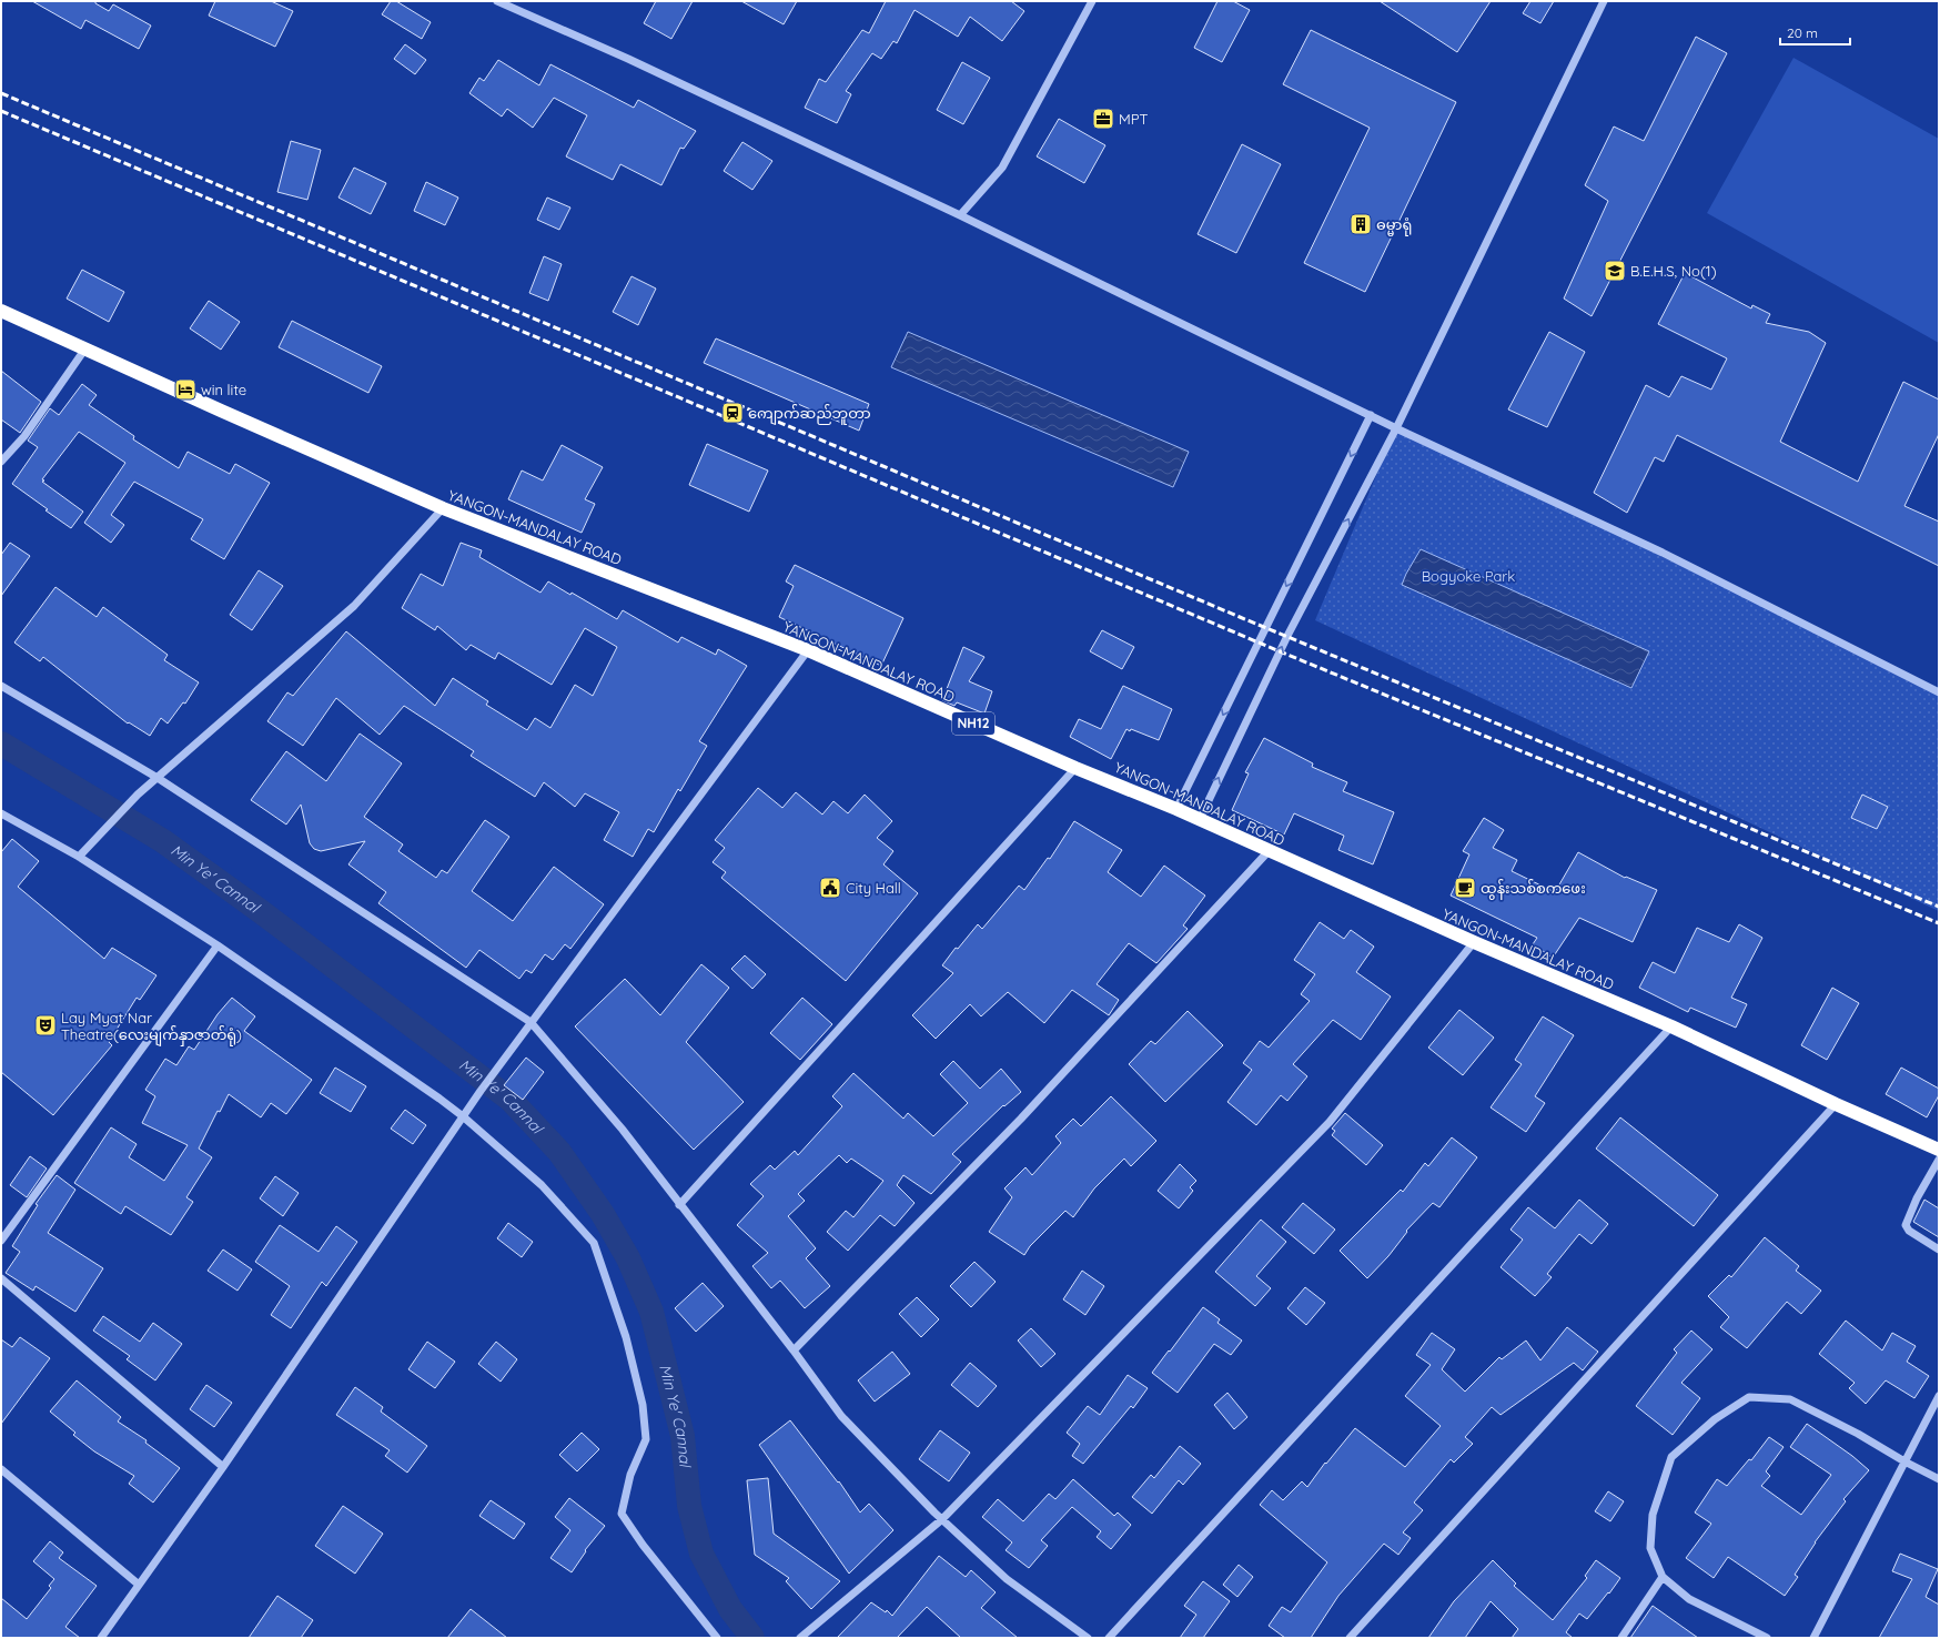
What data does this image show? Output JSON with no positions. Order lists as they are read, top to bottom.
{
  "streets": {
    "highway": ["YANGON-MANDALAY ROAD", "NH12"]
  },
  "water": ["Min Ye' Cannal"],
  "parks": ["Bogyoke Park"],
  "places": {
    "office": ["MPT"],
    "building": ["ဓမ္မာရုံ"],
    "school or university": ["B.E.H.S, No(1)"],
    "hotel": ["win lite"],
    "station": ["ကျောက်ဆည်ဘူတာ"],
    "public building": ["City Hall"],
    "cafe": ["ထွန်းသစ်စကဖေး"],
    "theatre": ["Lay Myat Nar Theatre(လေးမျက်နှာဇာတ်ရုံ)"]
  },
  "scale_bar": "20 m"
}
